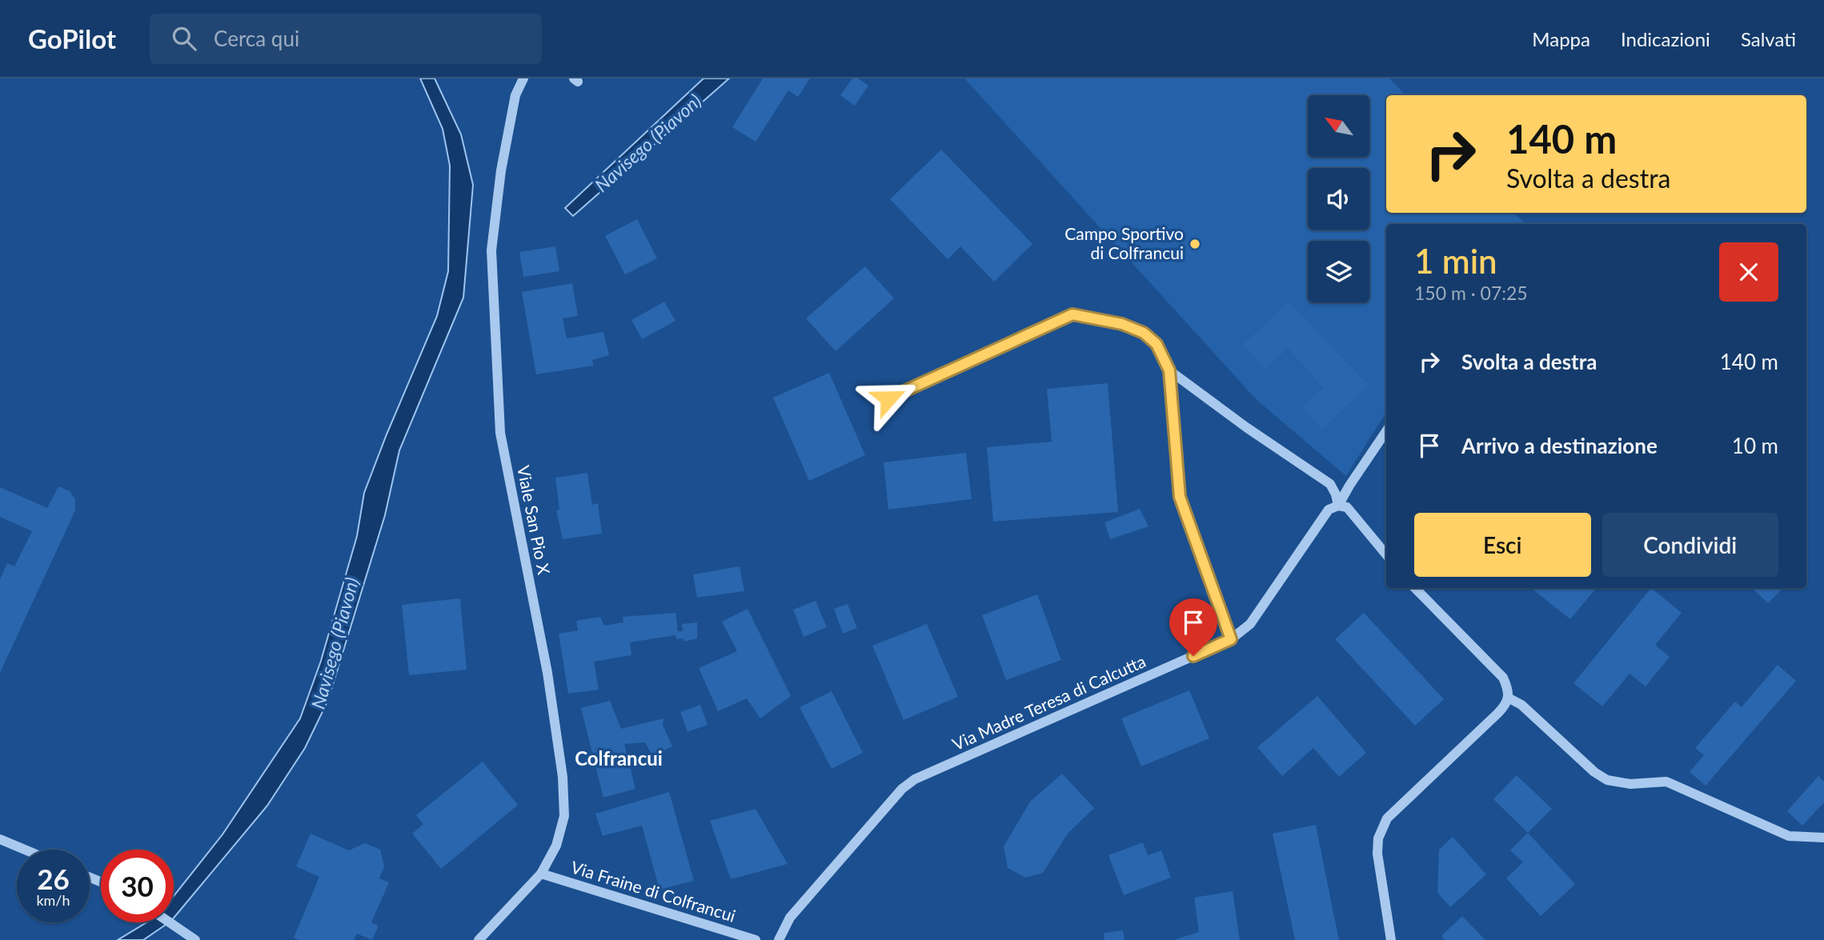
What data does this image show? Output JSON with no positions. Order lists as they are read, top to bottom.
{
  "streets": {
    "street": ["Viale San Pio X", "Via Madre Teresa di Calcutta", "Via Fraine di Colfrancui"]
  },
  "crossings": [
    ["Viale San Pio X", "Via Fraine di Colfrancui"]
  ],
  "districts": ["Colfrancui"],
  "water": ["Navisego (Piavon)"],
  "places": ["Campo Sportivo di Colfrancui"],
  "north": "top left",
  "page": {
    "header": "GoPilot",
    "search": "Cerca qui",
    "nav": ["Mappa", "Indicazioni", "Salvati"],
    "turn": ["140 m", "Svolta a destra"],
    "heading": ["1 min", "150 m · 07:25"],
    "list": [
      {
        "name": "Svolta a destra",
        "value": "140 m"
      },
      {
        "name": "Arrivo a destinazione",
        "value": "10 m"
      }
    ],
    "buttons": ["Esci", "Condividi"],
    "speed": "26 km/h",
    "limit": "30"
  }
}
